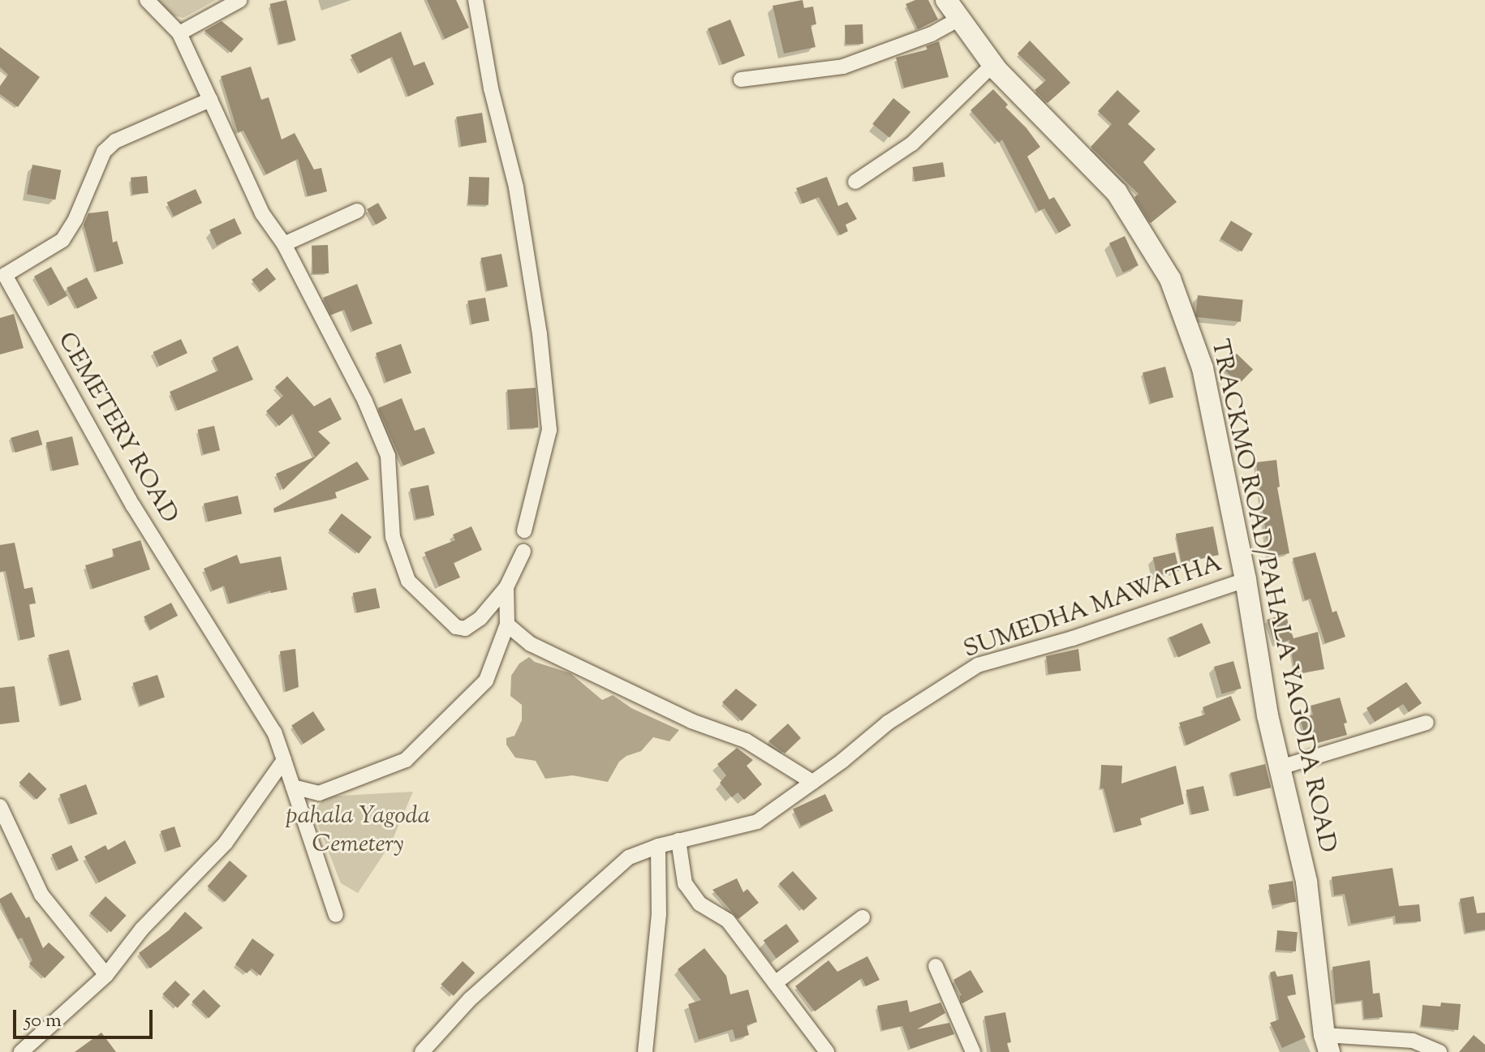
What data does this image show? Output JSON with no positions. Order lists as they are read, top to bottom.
{
  "streets": {
    "street": ["CEMETERY ROAD", "TRACKMO ROAD/PAHALA YAGODA ROAD", "SUMEDHA MAWATHA"]
  },
  "crossings": [
    ["TRACKMO ROAD/PAHALA YAGODA ROAD", "SUMEDHA MAWATHA"]
  ],
  "parks": ["pahala Yagoda Cemetery"],
  "scale_bar": "50 m"
}
